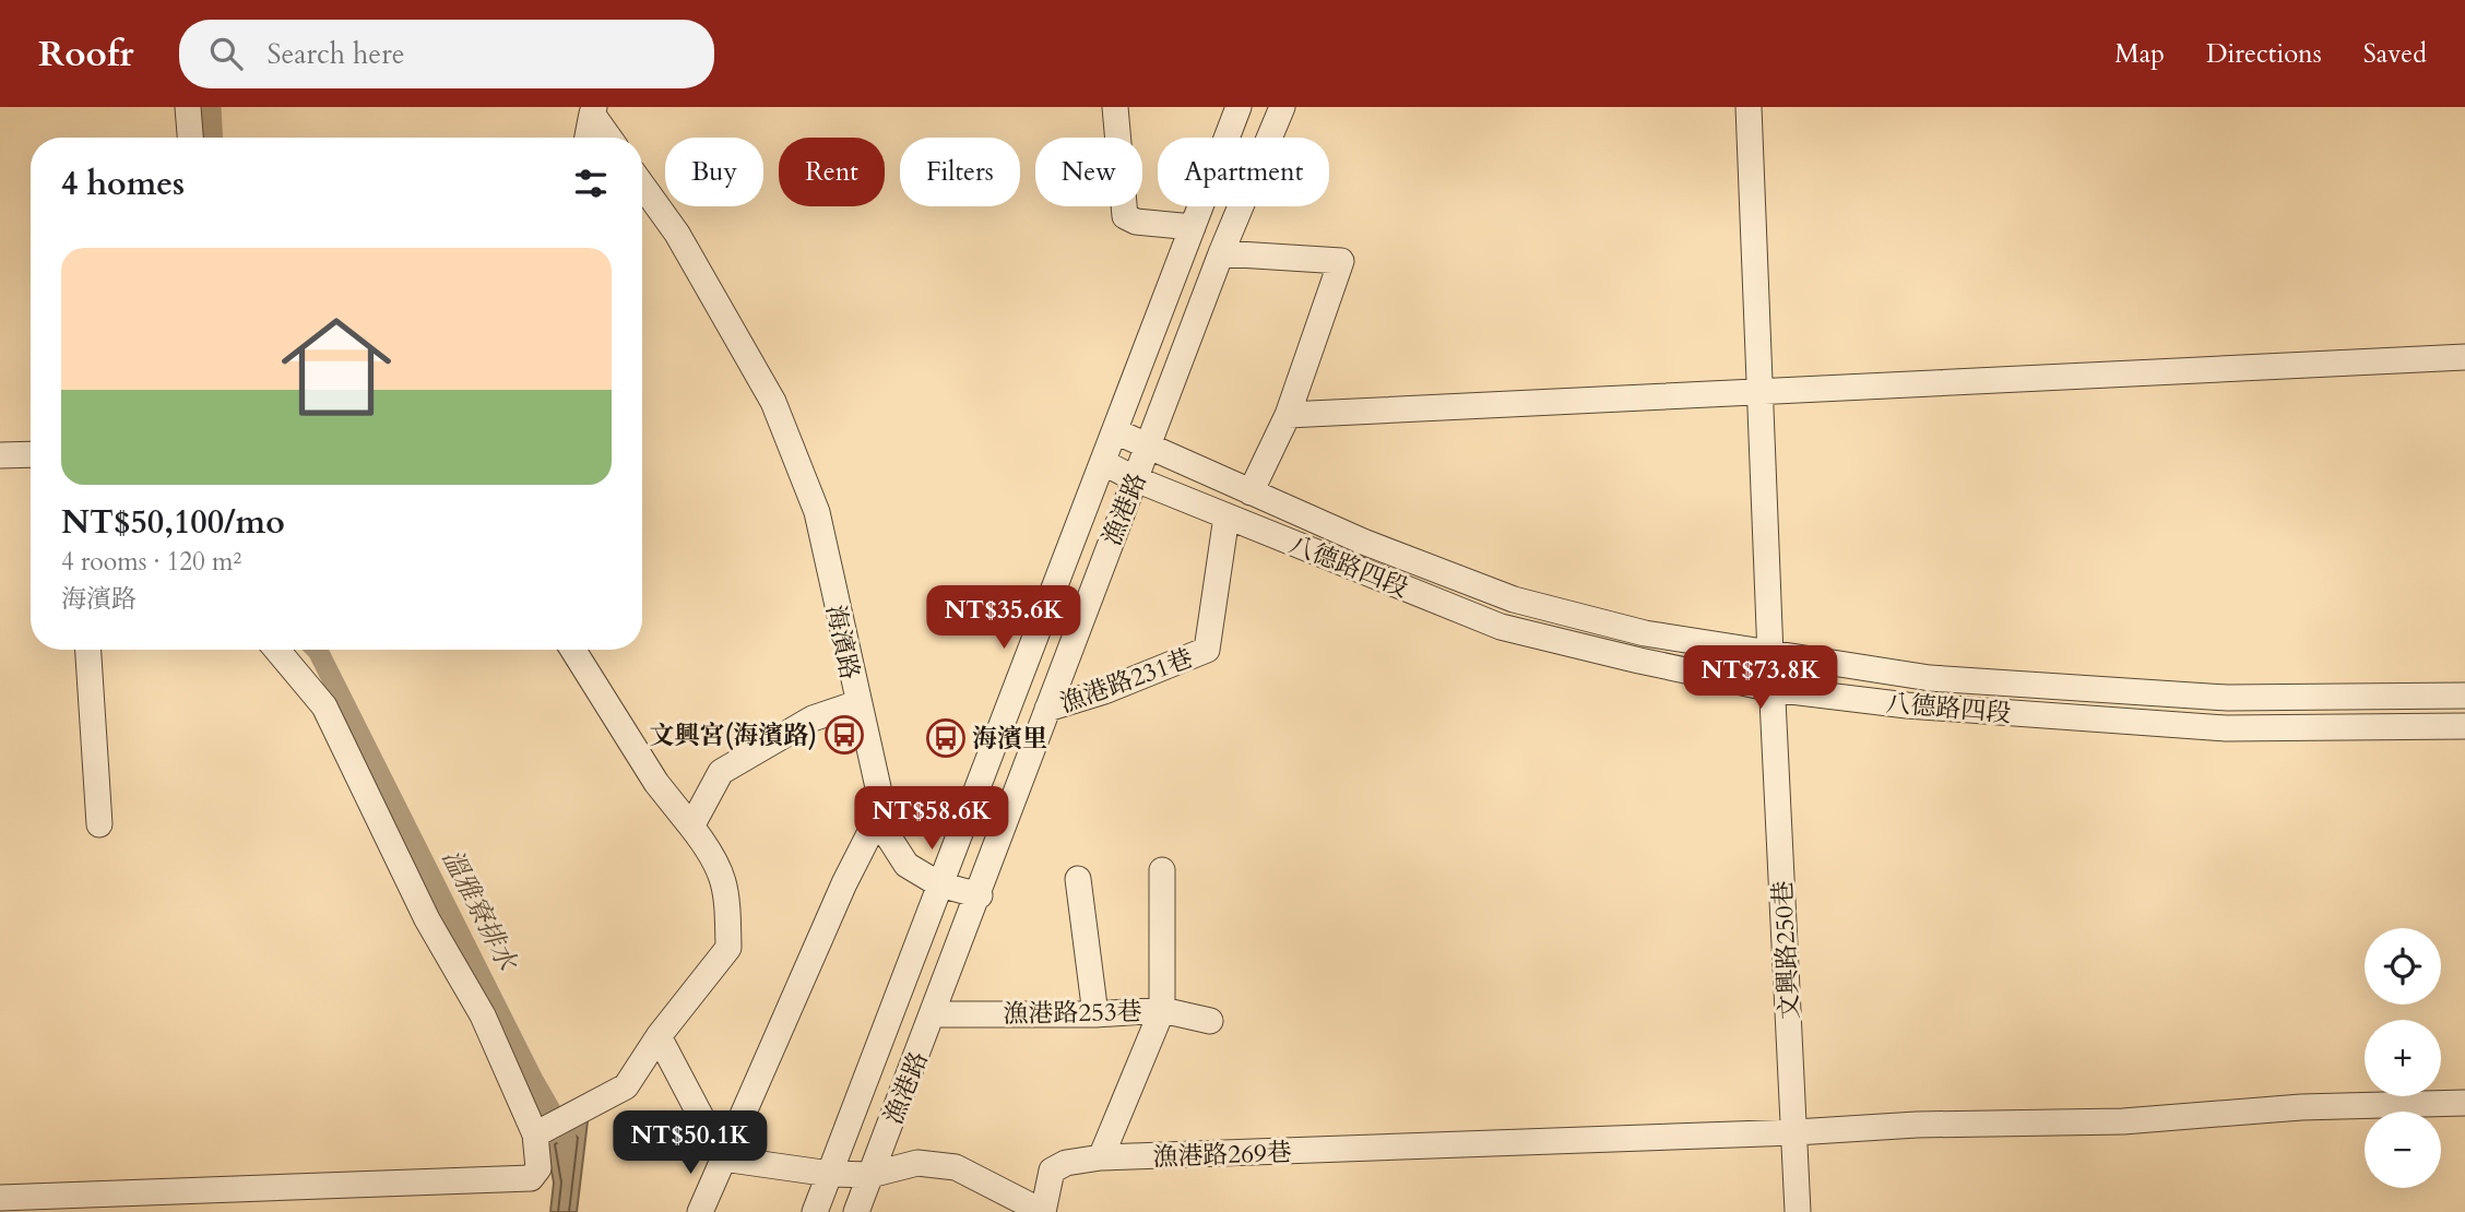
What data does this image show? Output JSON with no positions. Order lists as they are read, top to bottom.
{
  "streets": {
    "street": [
      "漁港路",
      "八德路四段",
      "海濱路",
      "漁港路231巷",
      "文興路250巷",
      "漁港路253巷",
      "漁港路269巷"
    ]
  },
  "crossings": [
    ["漁港路", "八德路四段"],
    ["漁港路", "漁港路231巷"],
    ["漁港路", "漁港路253巷"],
    ["漁港路", "漁港路269巷"],
    ["八德路四段", "漁港路231巷"],
    ["八德路四段", "文興路250巷"],
    ["海濱路", "漁港路269巷"],
    ["文興路250巷", "漁港路269巷"]
  ],
  "water": ["溫雅寮排水"],
  "places": {
    "bus stop": ["文興宮(海濱路)", "海濱里"]
  },
  "page": {
    "header": "Roofr",
    "search": "Search here",
    "nav": ["Map", "Directions", "Saved"],
    "chip": [
      "Buy",
      "Rent",
      "Filters",
      "New",
      "Apartment"
    ],
    "heading": "4 homes",
    "list": [
      {
        "name": "NT$50,100/mo",
        "note": "4 rooms · 120 m² · 海濱路"
      }
    ],
    "price": [
      "NT$35.6K",
      "NT$73.8K",
      "NT$58.6K",
      "NT$50.1K"
    ],
    "map_buttons": ["+", "−"]
  }
}
